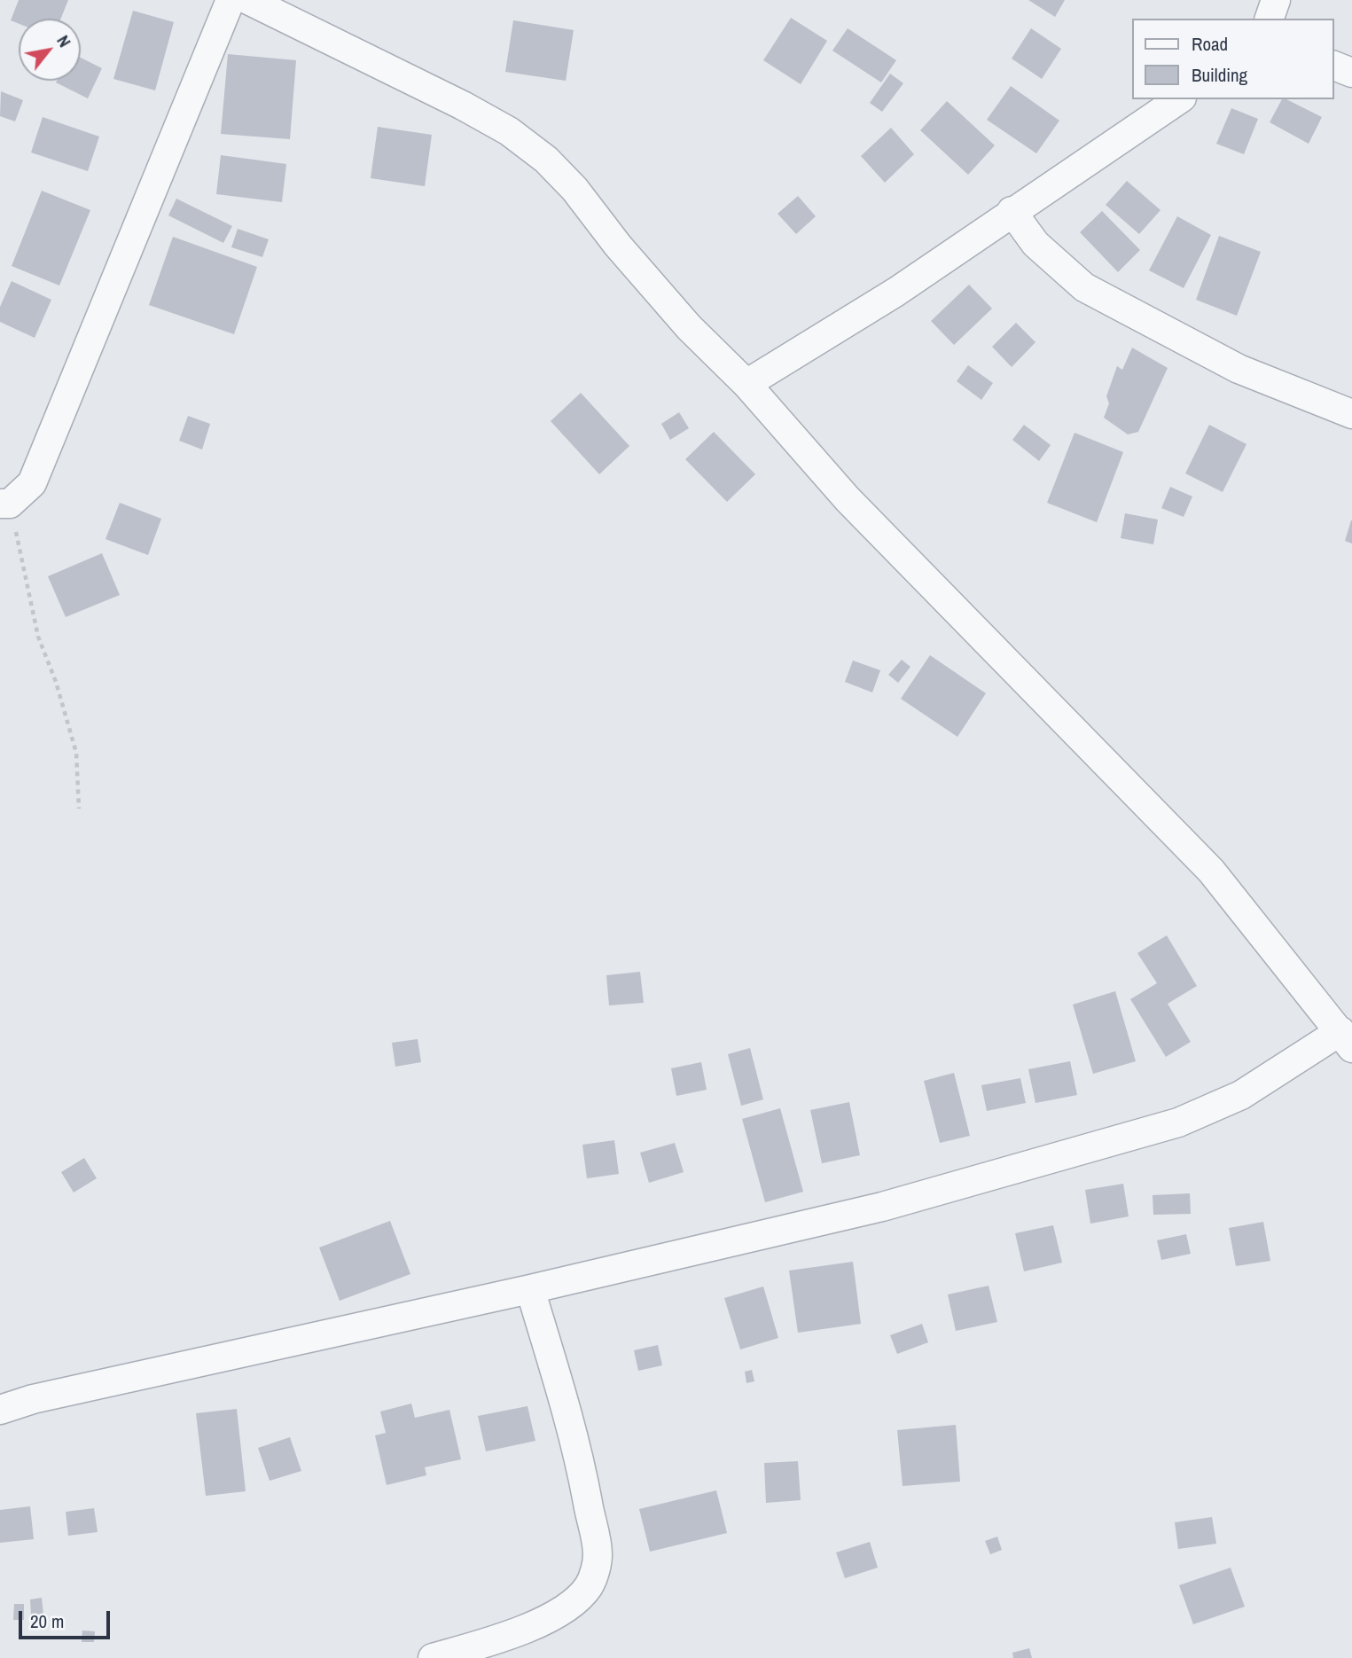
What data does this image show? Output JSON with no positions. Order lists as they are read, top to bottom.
{
  "legend": ["Road", "Building"],
  "scale_bar": "20 m",
  "north": "top right"
}
